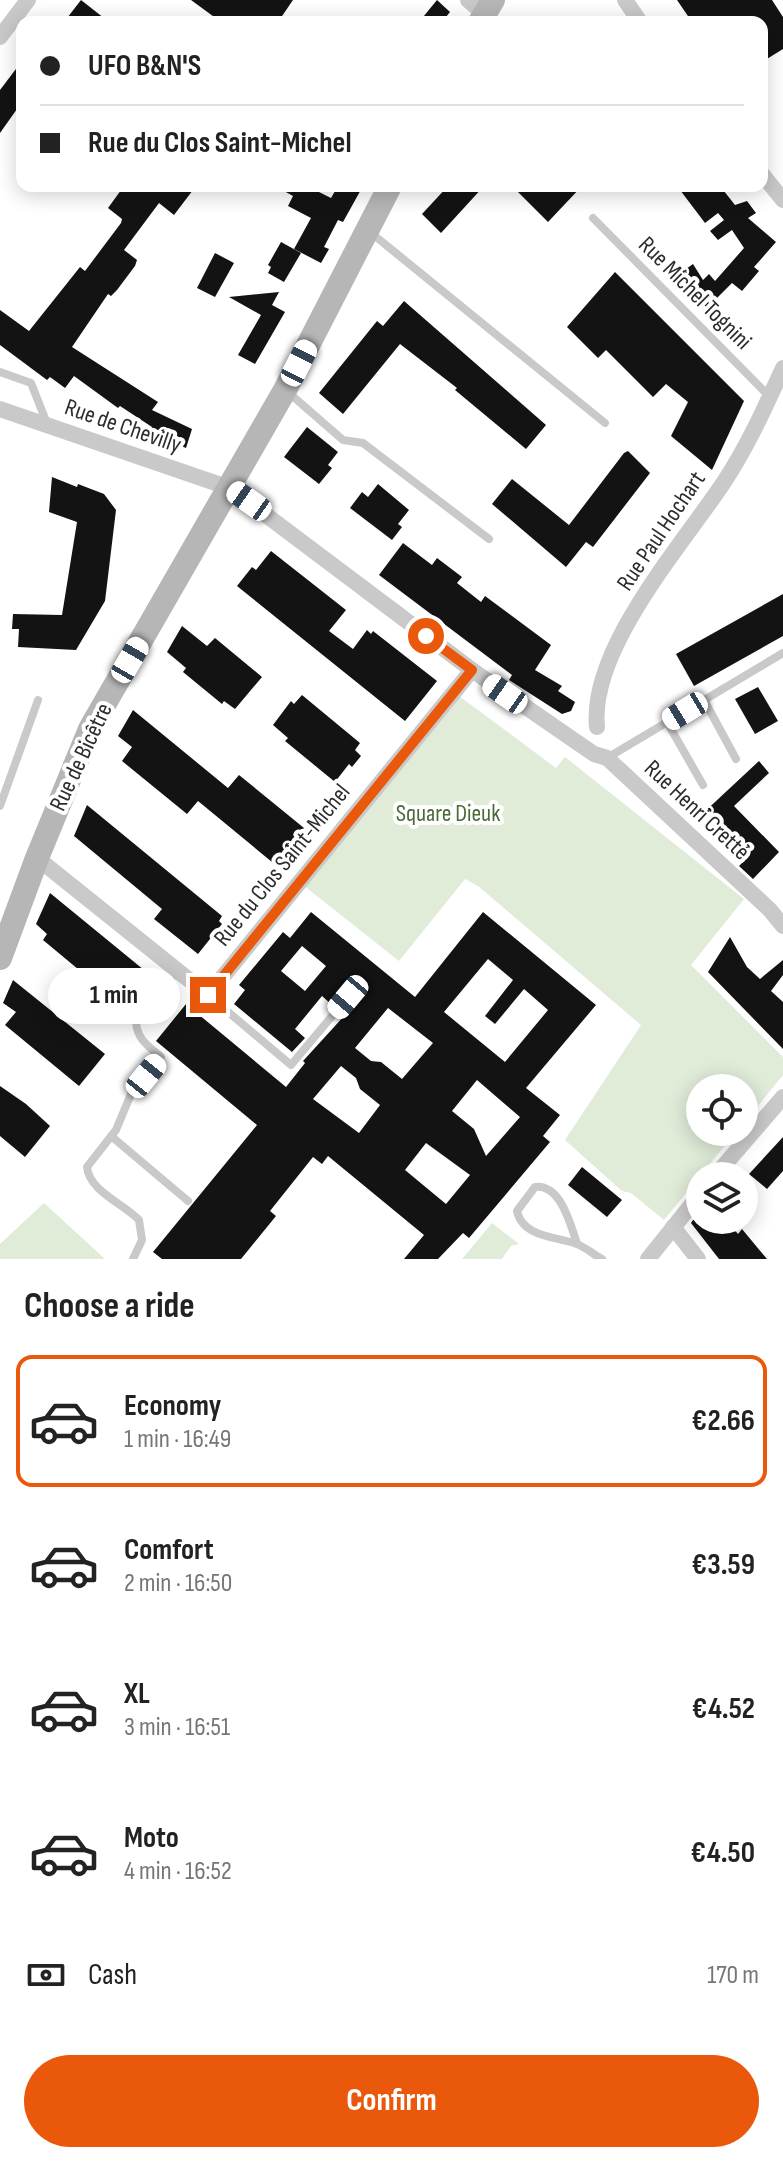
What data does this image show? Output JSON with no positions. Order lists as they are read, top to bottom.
{
  "streets": {
    "street": [
      "Rue de Chevilly",
      "Rue Paul Hochart",
      "Rue de Bicêtre",
      "Rue Henri Cretté",
      "Rue du Clos Saint-Michel"
    ],
    "lane": ["Rue Michel Tognini"]
  },
  "crossings": [
    ["Rue Michel Tognini", "Rue Paul Hochart"],
    ["Rue de Chevilly", "Rue de Bicêtre"],
    ["Rue de Chevilly", "Rue Henri Cretté"],
    ["Rue de Chevilly", "Rue du Clos Saint-Michel"],
    ["Rue Henri Cretté", "Rue du Clos Saint-Michel"]
  ],
  "parks": ["Square Dieuk"],
  "page": {
    "banner": ["UFO B&N'S", "Rue du Clos Saint-Michel"],
    "bubble": "1 min",
    "heading": "Choose a ride",
    "list": [
      {
        "name": "Economy",
        "note": "1 min · 16:49",
        "value": "€2.66"
      },
      {
        "name": "Comfort",
        "note": "2 min · 16:50",
        "value": "€3.59"
      },
      {
        "name": "XL",
        "note": "3 min · 16:51",
        "value": "€4.52"
      },
      {
        "name": "Moto",
        "note": "4 min · 16:52",
        "value": "€4.50"
      }
    ],
    "pay": ["Cash", "170 m"],
    "buttons": "Confirm"
  }
}
